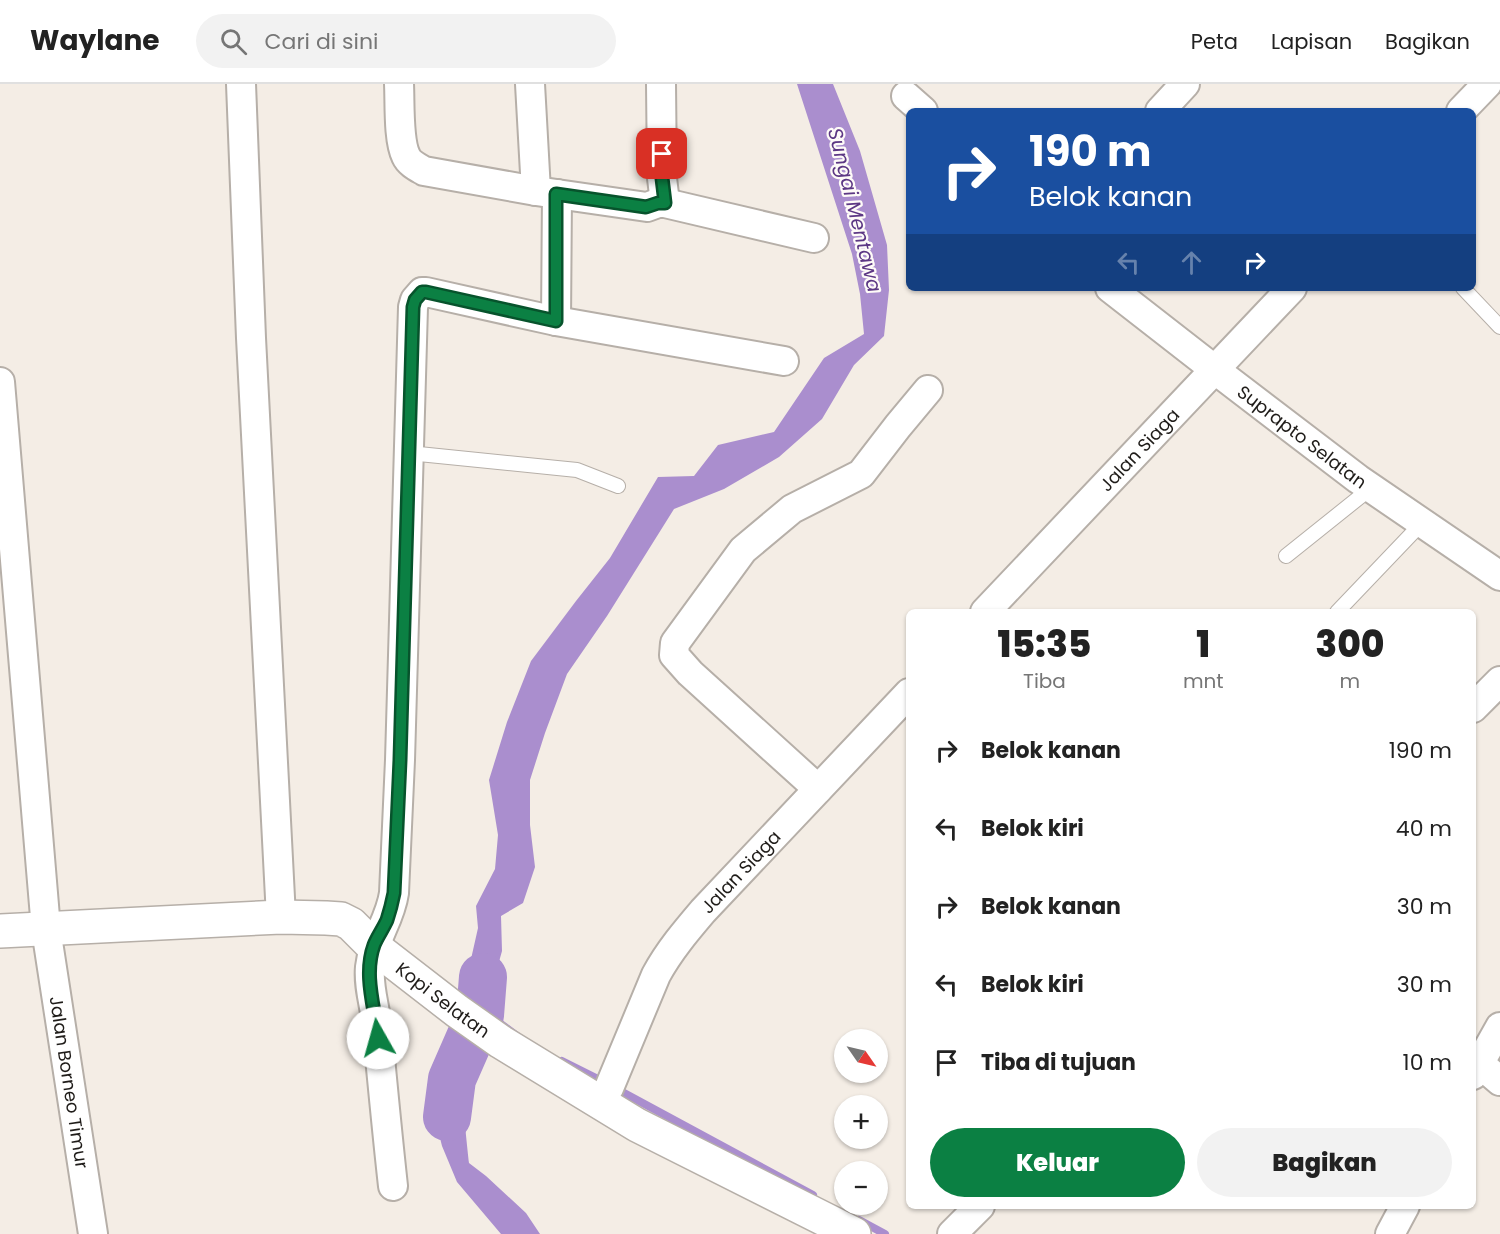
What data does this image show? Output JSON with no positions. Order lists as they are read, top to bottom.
{
  "streets": {
    "street": [
      "Suprapto Selatan",
      "Jalan Siaga",
      "Kopi Selatan",
      "Jalan Borneo Timur"
    ]
  },
  "crossings": [
    ["Suprapto Selatan", "Jalan Siaga"],
    ["Jalan Siaga", "Kopi Selatan"],
    ["Kopi Selatan", "Jalan Borneo Timur"]
  ],
  "water": ["Sungai Mentawa"],
  "north": "bottom right",
  "page": {
    "header": "Waylane",
    "search": "Cari di sini",
    "nav": ["Peta", "Lapisan", "Bagikan"],
    "turn": ["190 m", "Belok kanan"],
    "eta": [
      "15:35",
      "Tiba",
      "1",
      "mnt",
      "300",
      "m"
    ],
    "list": [
      {
        "name": "Belok kanan",
        "value": "190 m"
      },
      {
        "name": "Belok kiri",
        "value": "40 m"
      },
      {
        "name": "Belok kanan",
        "value": "30 m"
      },
      {
        "name": "Belok kiri",
        "value": "30 m"
      },
      {
        "name": "Tiba di tujuan",
        "value": "10 m"
      }
    ],
    "map_buttons": ["+", "−"],
    "buttons": ["Keluar", "Bagikan"]
  }
}
